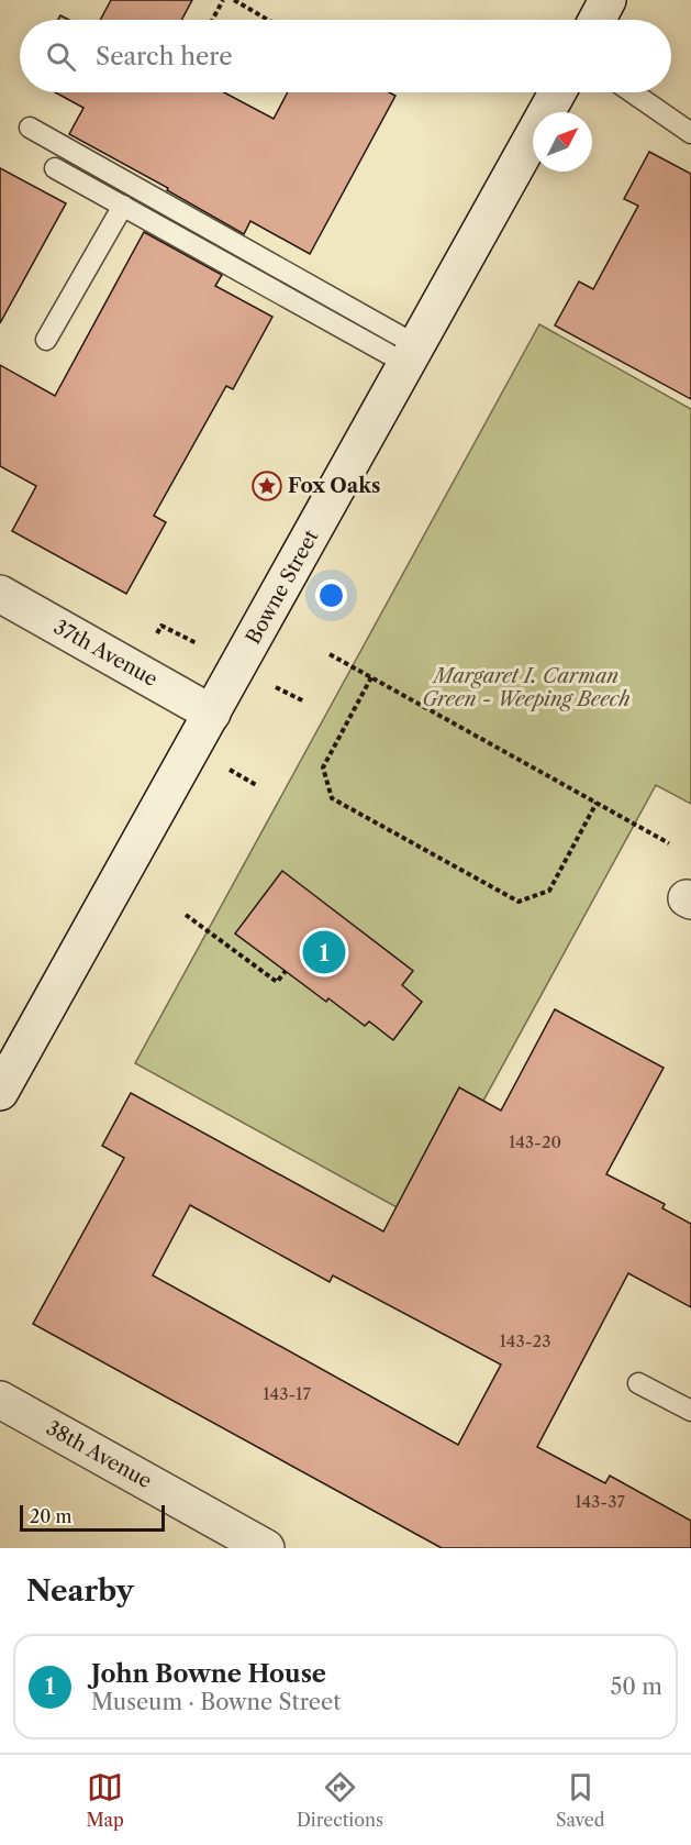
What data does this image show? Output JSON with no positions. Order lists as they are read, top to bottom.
{
  "streets": {
    "street": ["Bowne Street", "37th Avenue", "38th Avenue"]
  },
  "crossings": [
    ["Bowne Street", "37th Avenue"]
  ],
  "parks": ["Margaret I. Carman Green - Weeping Beech"],
  "places": {
    "place": ["Fox Oaks"]
  },
  "house_numbers": [
    "143-20",
    "143-23",
    "143-17",
    "143-37"
  ],
  "scale_bar": "20 m",
  "north": "top right",
  "page": {
    "search": "Search here",
    "pins": "1",
    "scale": "20 m",
    "heading": "Nearby",
    "list": [
      {
        "mark": "1",
        "name": "John Bowne House",
        "note": "Museum · Bowne Street",
        "value": "50 m"
      }
    ],
    "nav": ["Map", "Directions", "Saved"]
  }
}
